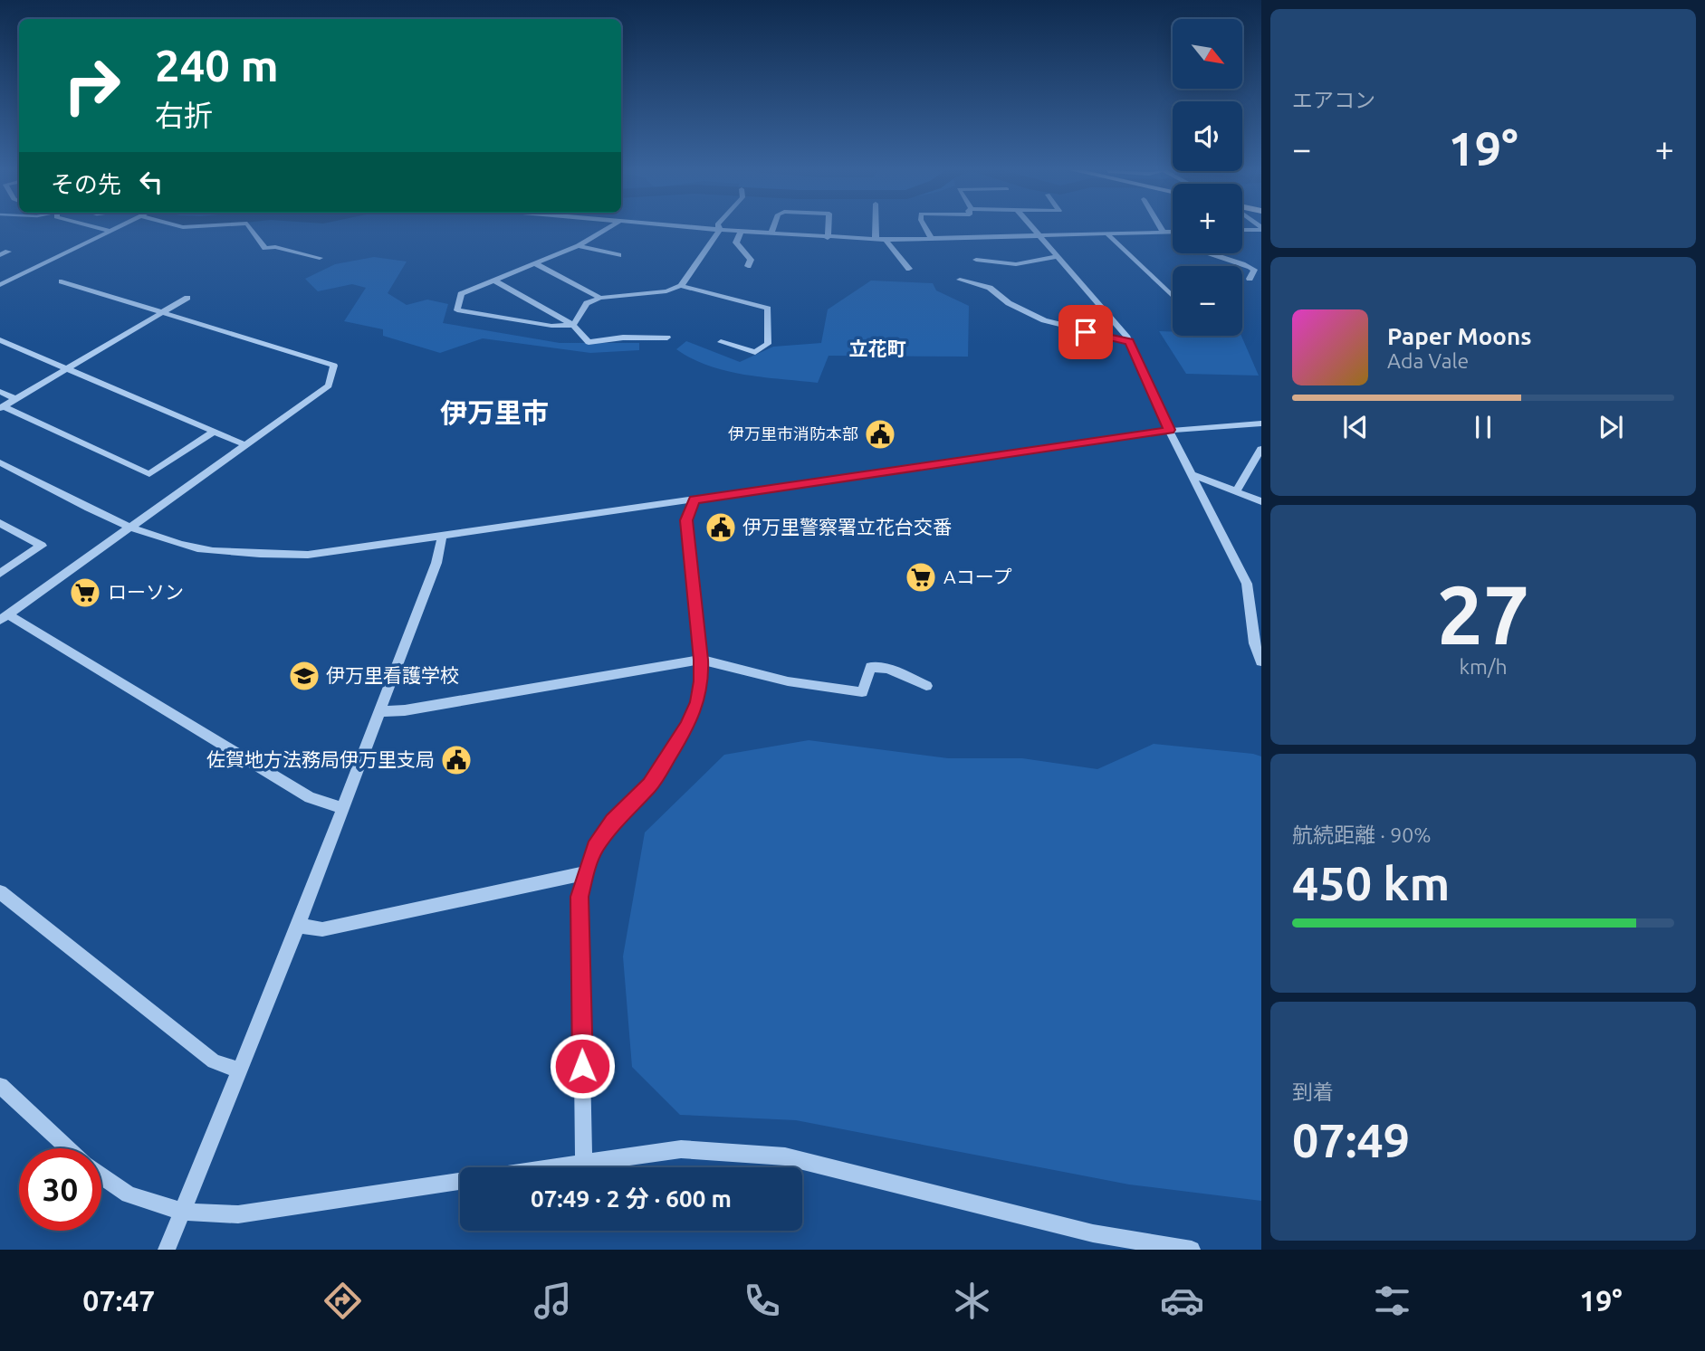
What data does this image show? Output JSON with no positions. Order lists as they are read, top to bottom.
{
  "districts": ["立花町", "伊万里市"],
  "places": {
    "public building": ["伊万里市消防本部", "伊万里警察署立花台交番", "佐賀地方法務局伊万里支局"],
    "supermarket": ["Aコープ", "ローソン"],
    "school or university": ["伊万里看護学校"]
  },
  "north": "bottom right",
  "page": {
    "tile": [
      "エアコン",
      ["27", "km/h"],
      ["航続距離 · 90%", "450 km"],
      ["到着", "07:49"]
    ],
    "map_buttons": ["+", "−"],
    "turn": ["240 m", "右折"],
    "heat": ["−", "19°", "+"],
    "then": "その先",
    "song": ["Paper Moons", "Ada Vale"],
    "limit": "30",
    "trip": "07:49 · 2 分 · 600 m",
    "tabs": ["07:47", "19°"]
  }
}
